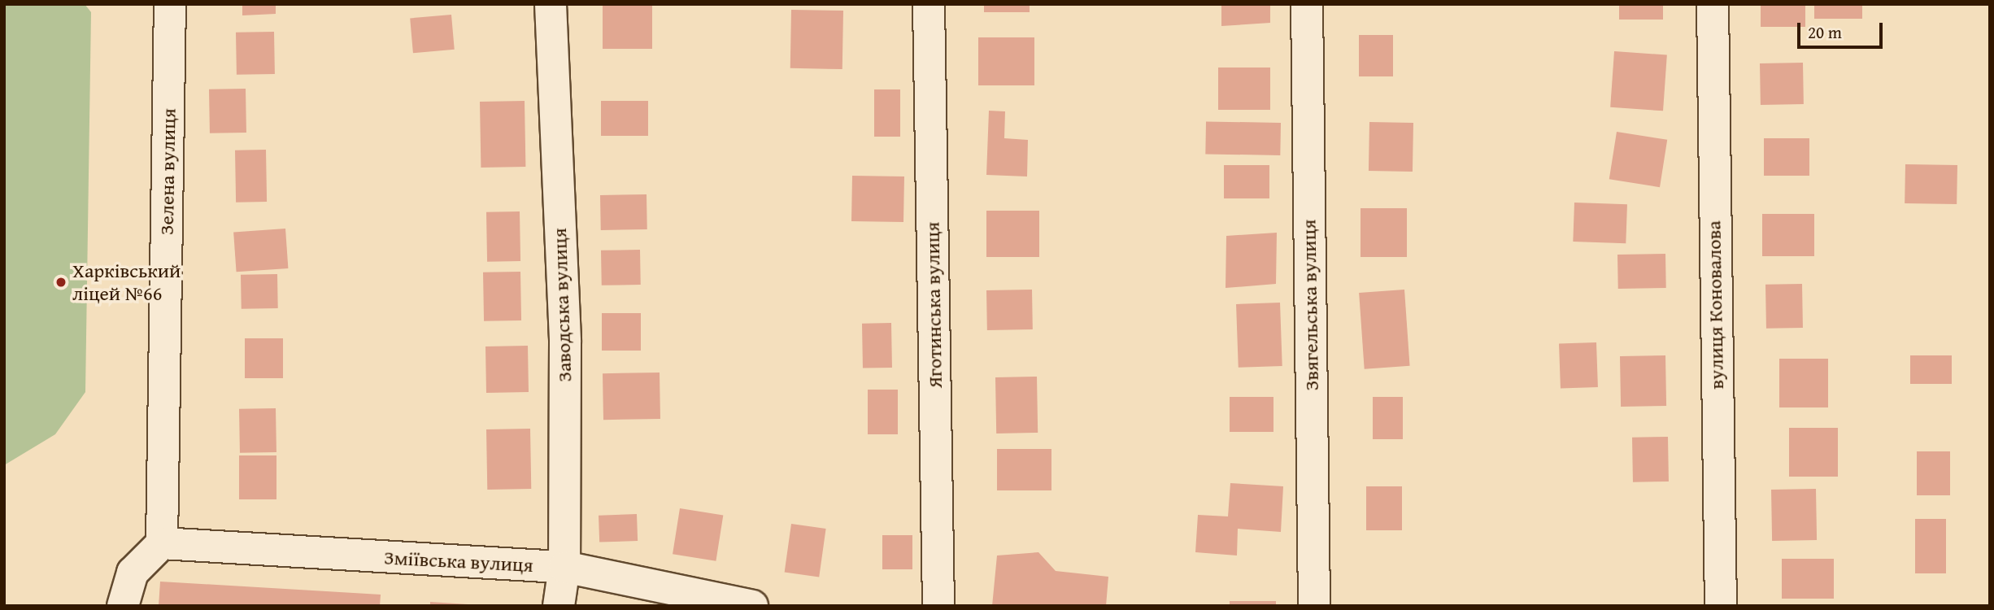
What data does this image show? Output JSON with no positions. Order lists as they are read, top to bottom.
{
  "streets": {
    "street": [
      "Зелена вулиця",
      "Заводська вулиця",
      "Яготинська вулиця",
      "Звягельська вулиця",
      "вулиця Коновалова",
      "Зміївська вулиця"
    ]
  },
  "crossings": [
    ["Зелена вулиця", "Зміївська вулиця"],
    ["Заводська вулиця", "Зміївська вулиця"]
  ],
  "places": ["Харківський ліцей №66"],
  "scale_bar": "20 m"
}
